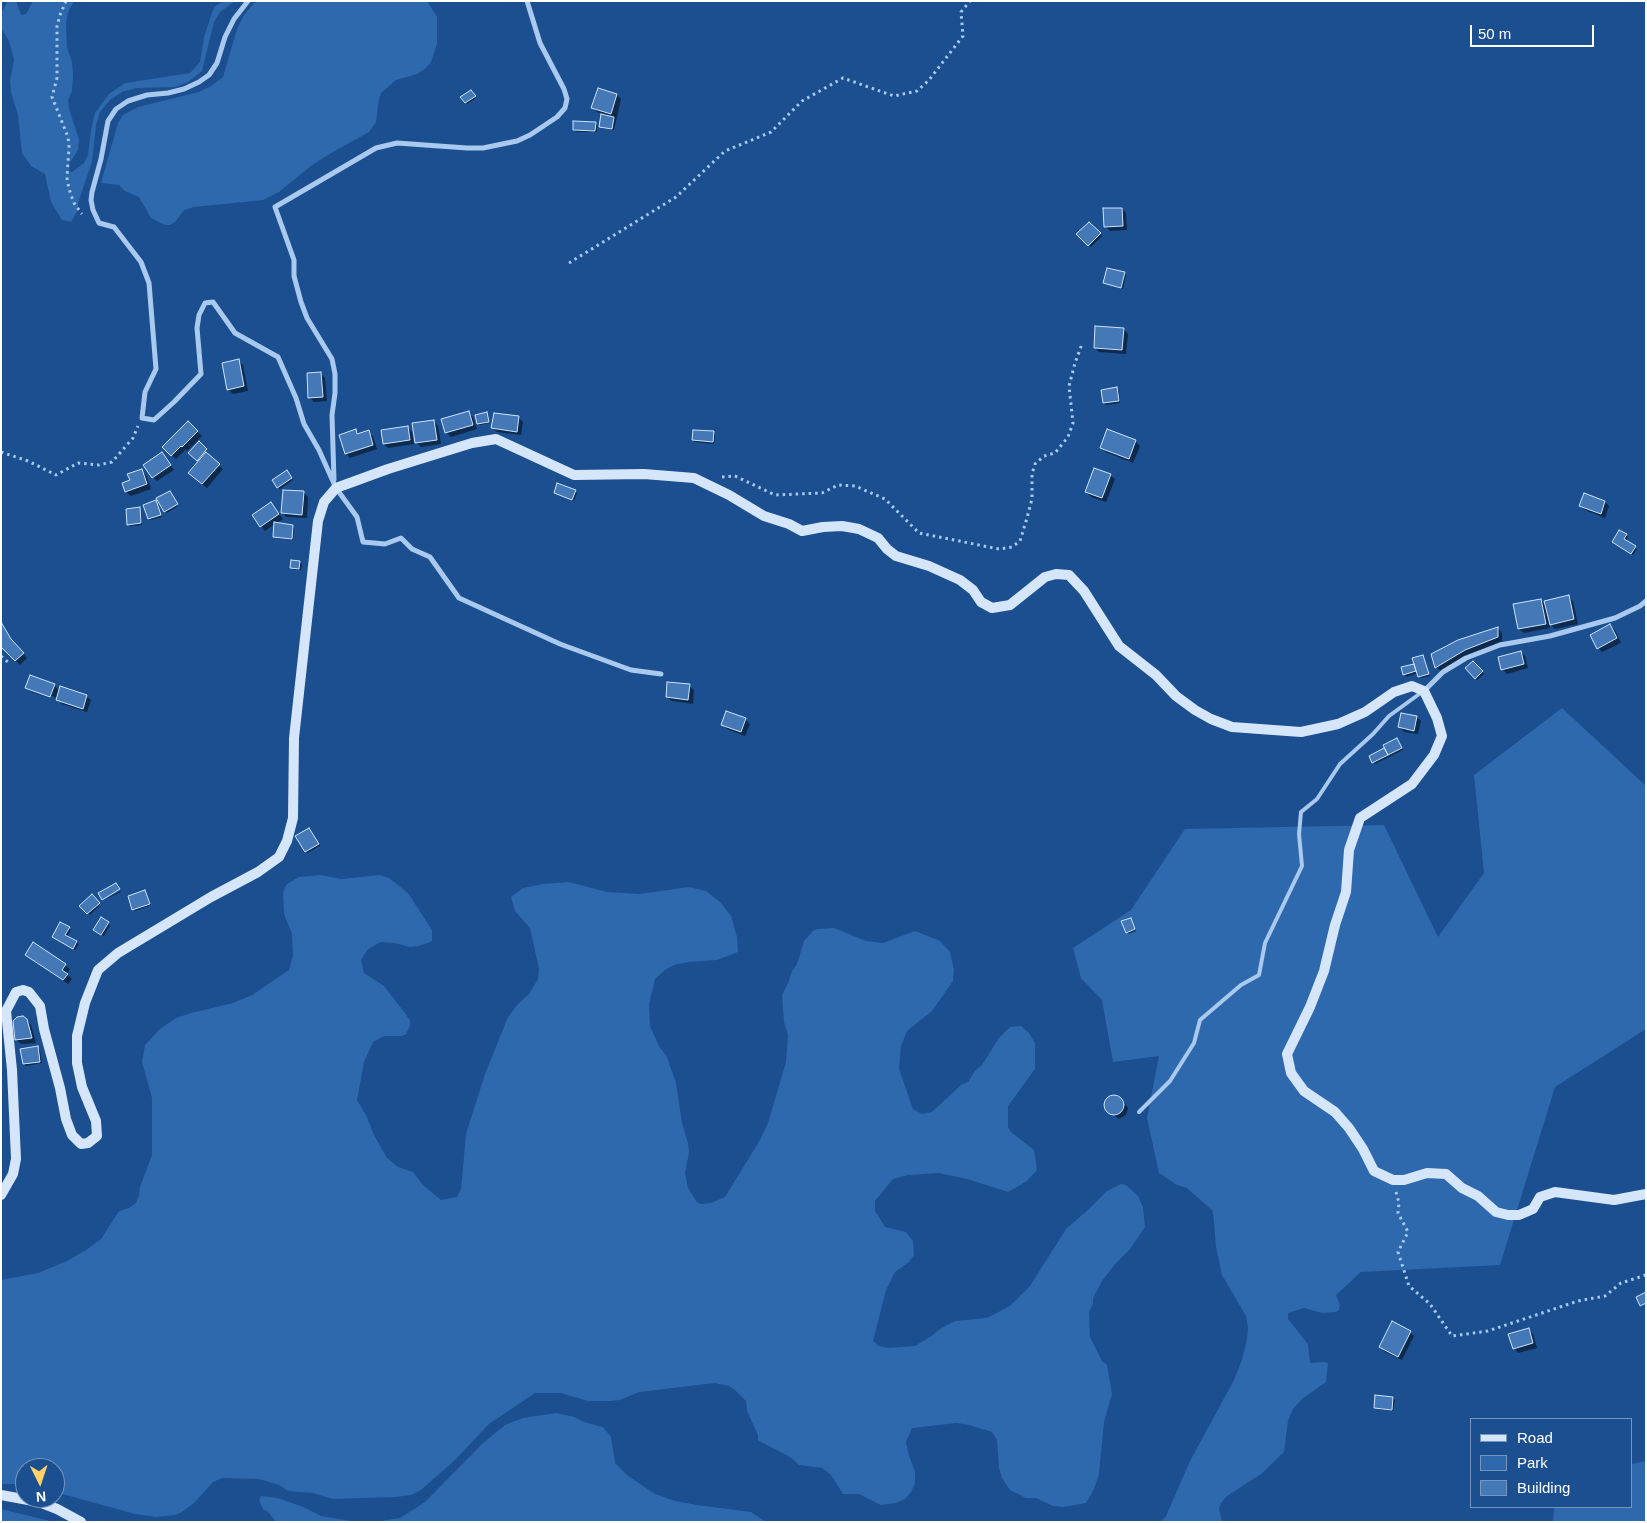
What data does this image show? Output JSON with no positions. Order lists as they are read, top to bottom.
{
  "legend": ["Road", "Park", "Building"],
  "scale_bar": "50 m",
  "north": "bottom"
}
